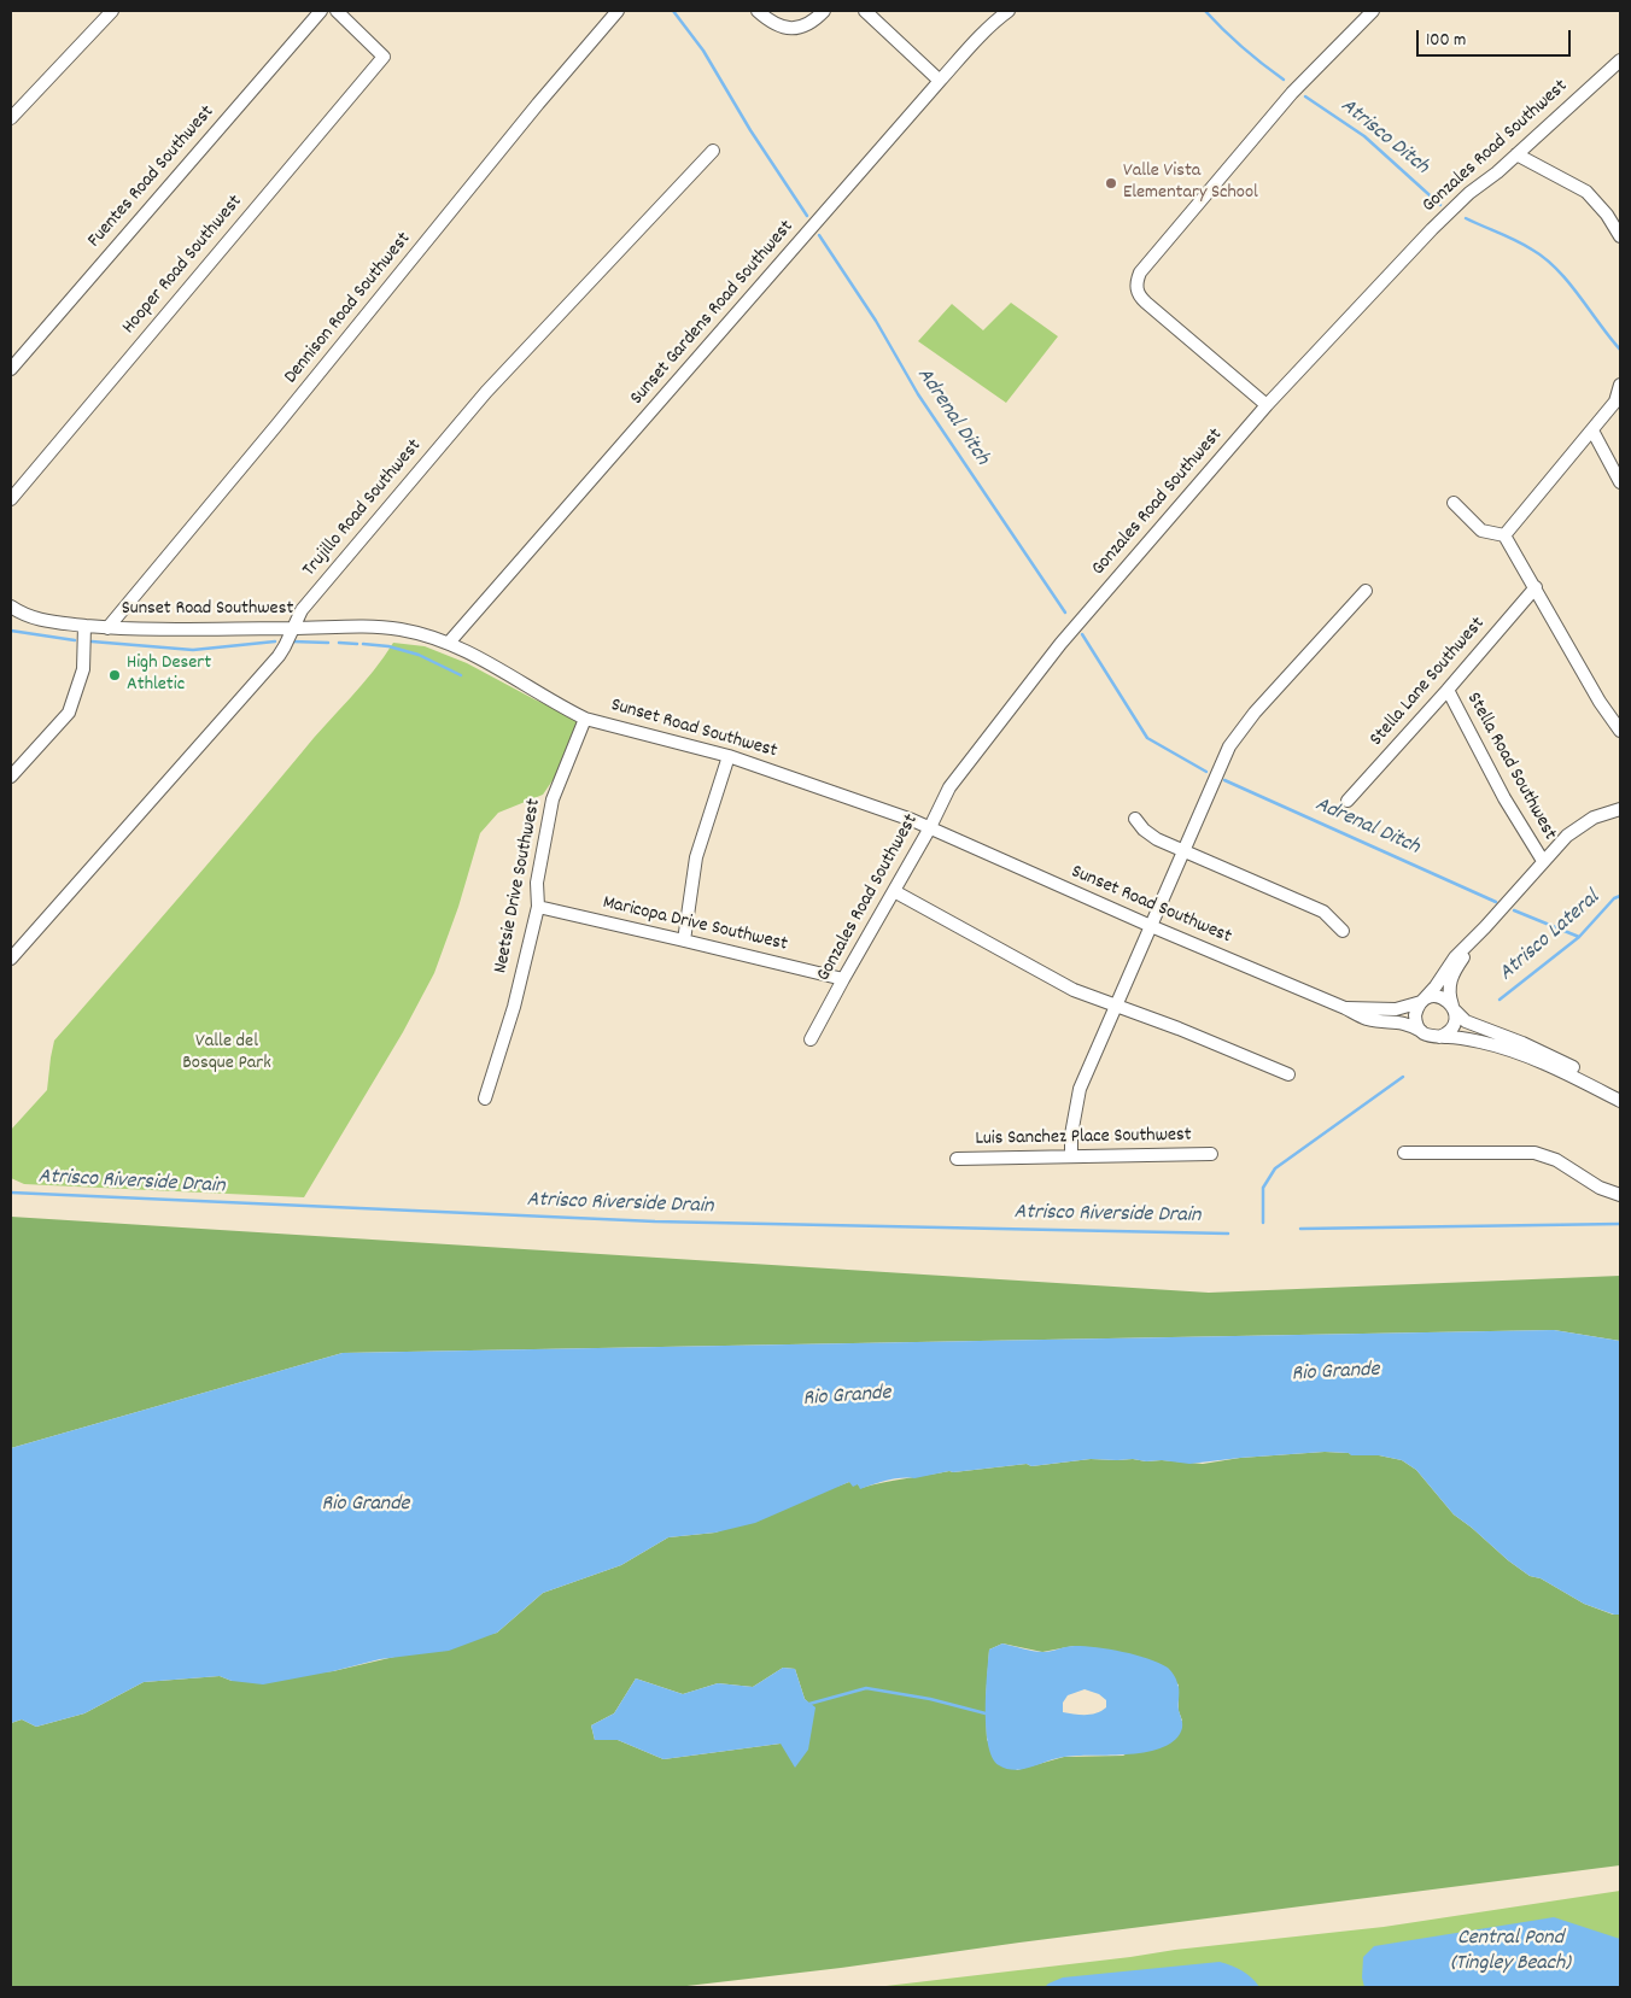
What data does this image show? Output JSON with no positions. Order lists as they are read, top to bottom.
{
  "streets": {
    "street": [
      "Gonzales Road Southwest",
      "Fuentes Road Southwest",
      "Hooper Road Southwest",
      "Dennison Road Southwest",
      "Sunset Gardens Road Southwest",
      "Trujillo Road Southwest",
      "Sunset Road Southwest",
      "Stella Lane Southwest",
      "Stella Road Southwest",
      "Neetsie Drive Southwest",
      "Maricopa Drive Southwest",
      "Luis Sanchez Place Southwest"
    ]
  },
  "crossings": [
    ["Gonzales Road Southwest", "Sunset Road Southwest"],
    ["Gonzales Road Southwest", "Maricopa Drive Southwest"],
    ["Dennison Road Southwest", "Sunset Road Southwest"],
    ["Sunset Gardens Road Southwest", "Sunset Road Southwest"],
    ["Trujillo Road Southwest", "Sunset Road Southwest"],
    ["Sunset Road Southwest", "Neetsie Drive Southwest"],
    ["Stella Lane Southwest", "Stella Road Southwest"],
    ["Neetsie Drive Southwest", "Maricopa Drive Southwest"]
  ],
  "water": [
    "Atrisco Ditch",
    "Adrenal Ditch",
    "Atrisco Lateral",
    "Atrisco Riverside Drain",
    "Rio Grande",
    "Central Pond (Tingley Beach)"
  ],
  "parks": ["Valle del Bosque Park"],
  "places": ["Valle Vista Elementary School", "High Desert Athletic"],
  "scale_bar": "100 m"
}
